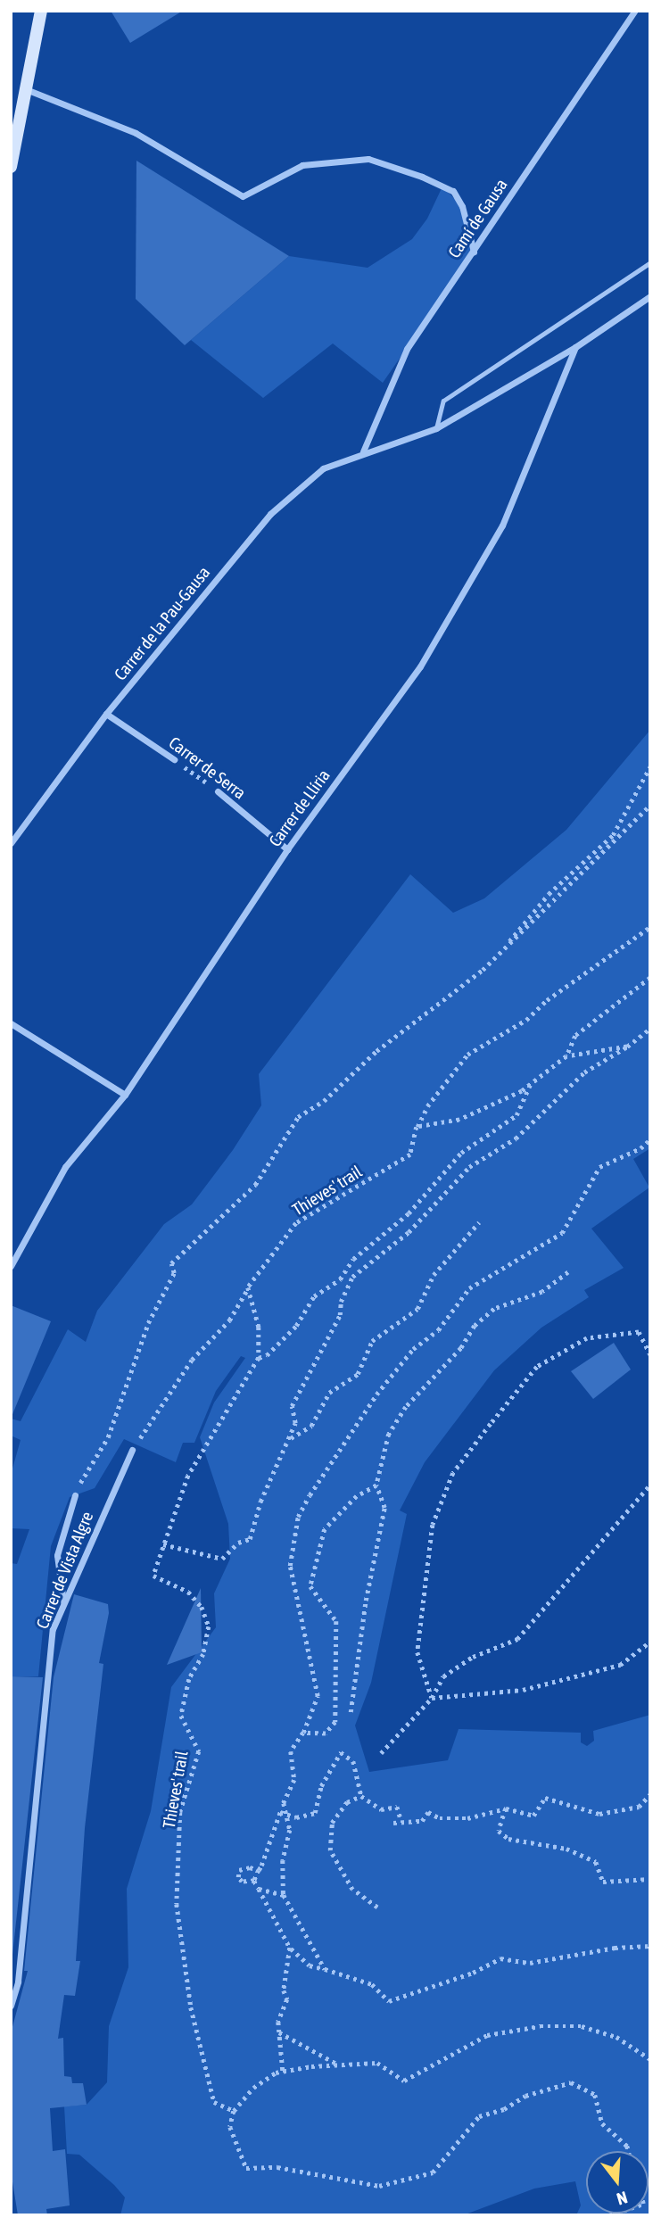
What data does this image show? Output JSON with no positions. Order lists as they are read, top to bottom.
{
  "streets": {
    "street": [
      "Camí de Gausa",
      "Carrer de la Pau-Gausa",
      "Carrer de Serra",
      "Carrer de Llíria",
      "Carrer de Vista Algre"
    ],
    "path": ["Thieves' trail"]
  },
  "crossings": [
    ["Camí de Gausa", "Carrer de la Pau-Gausa"],
    ["Carrer de la Pau-Gausa", "Carrer de Serra"],
    ["Carrer de Serra", "Carrer de Llíria"],
    ["Thieves' trail", "Carrer de Vista Algre"]
  ],
  "north": "bottom"
}
